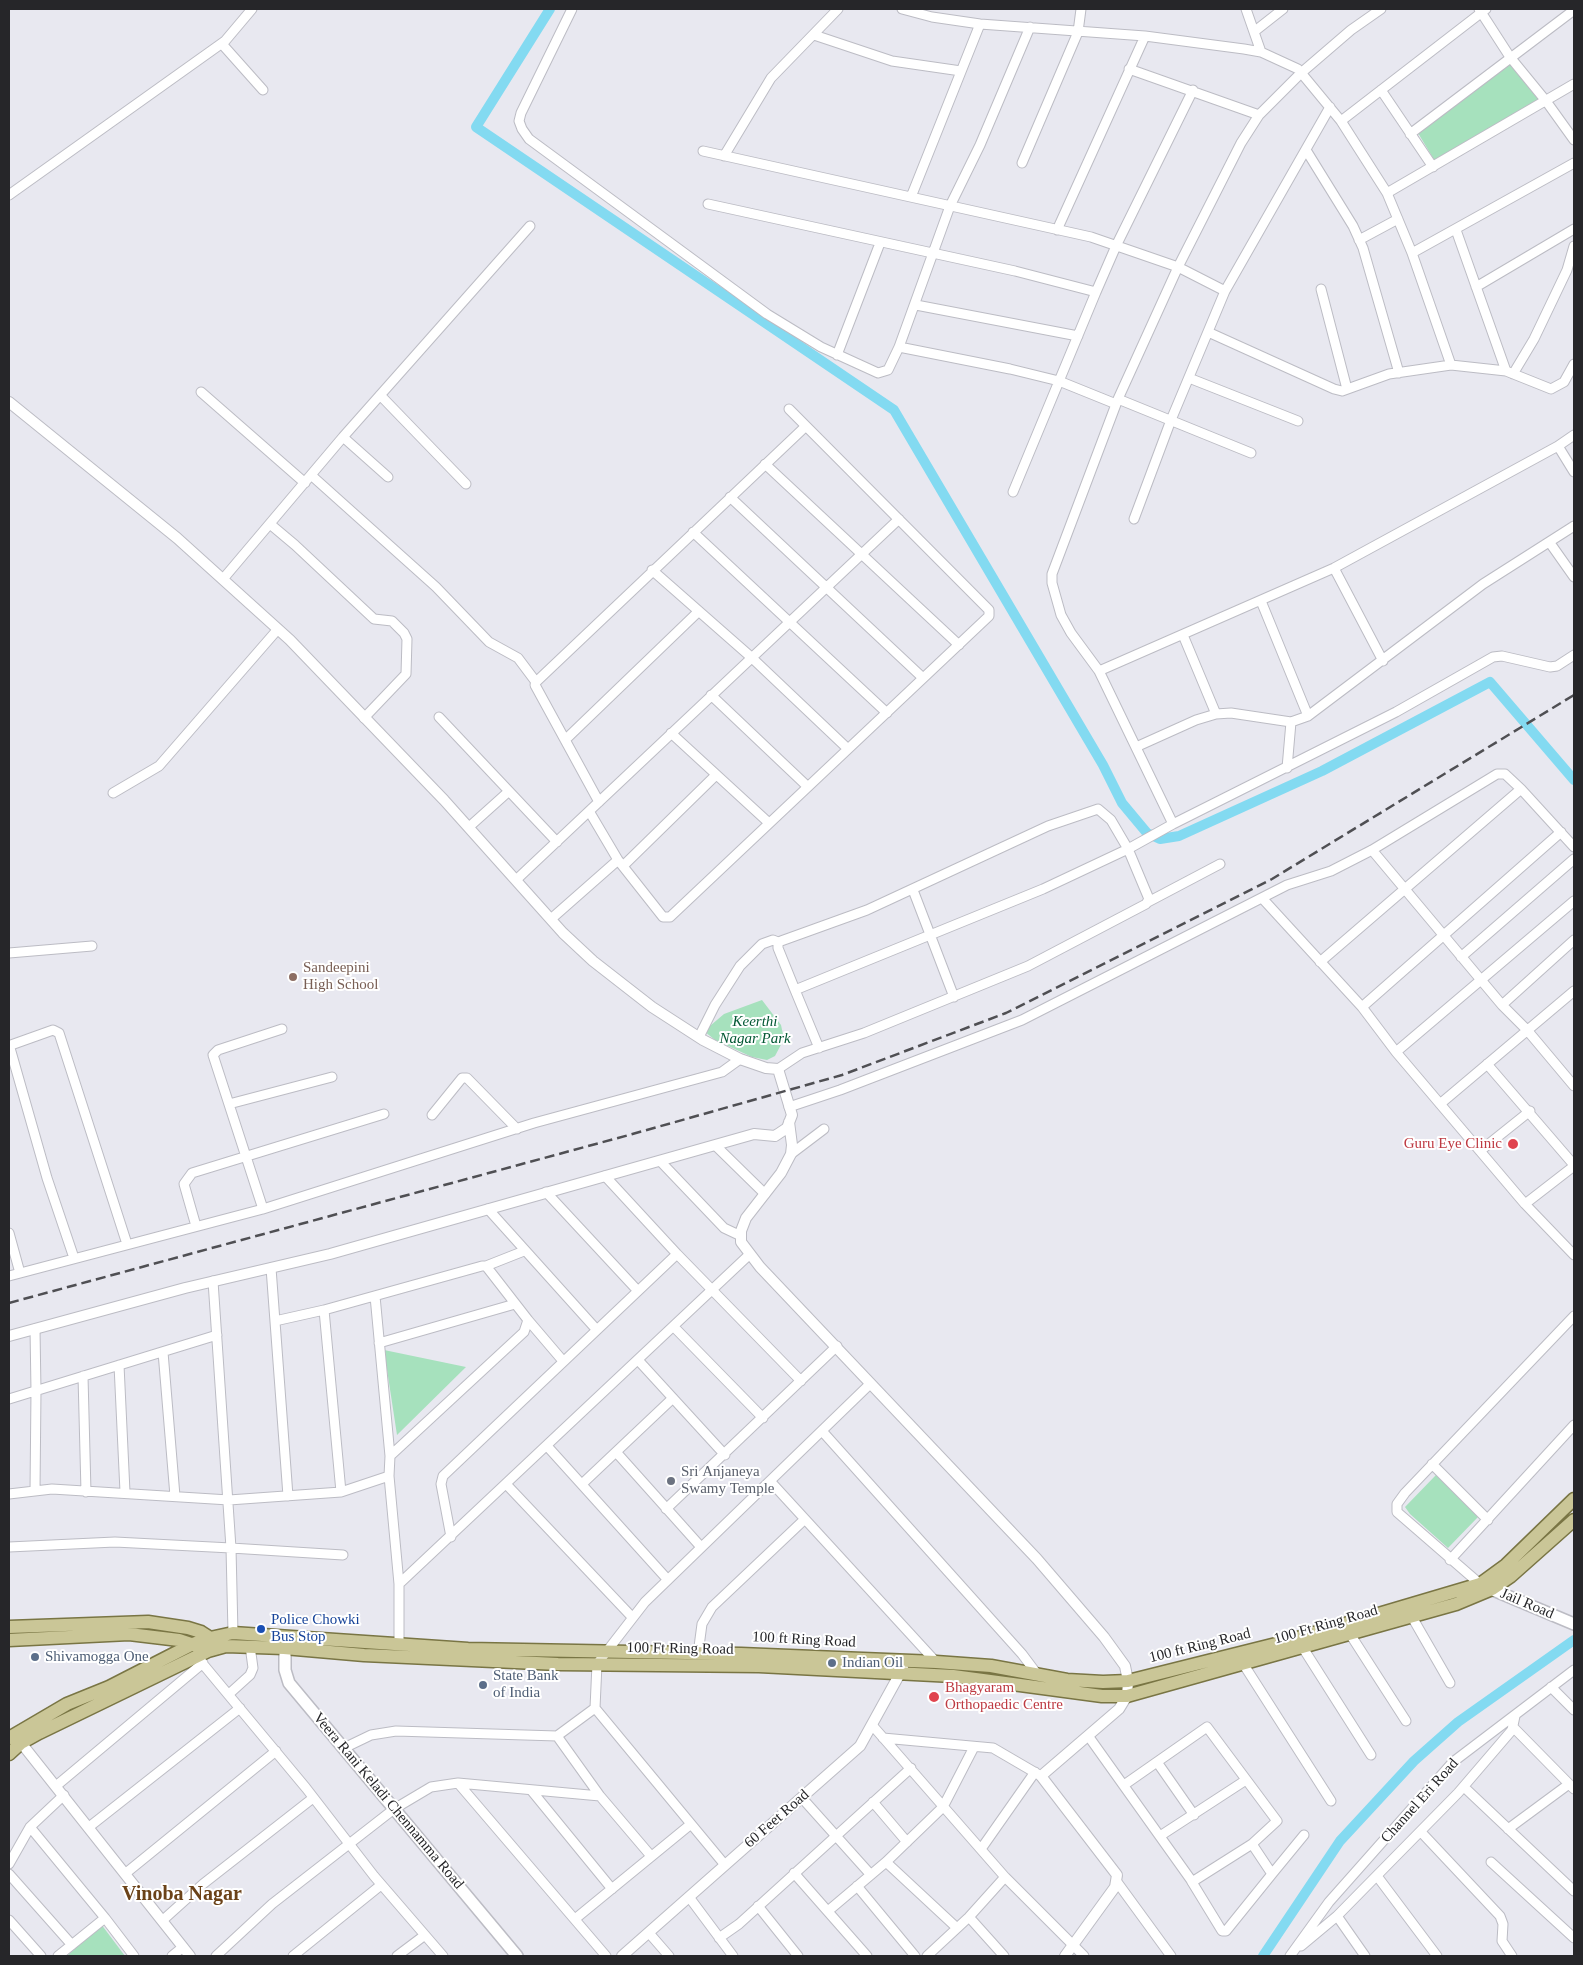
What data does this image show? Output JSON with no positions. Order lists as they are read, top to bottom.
{
  "streets": {
    "main road": [
      "Jail Road",
      "100 Ft Ring Road",
      "100 ft Ring Road",
      "Veera Rani Keladi Chennamma Road"
    ],
    "street": ["Channel Eri Road", "60 Feet Road"]
  },
  "crossings": [
    ["Jail Road", "100 Ft Ring Road"],
    ["Jail Road", "100 ft Ring Road"],
    ["100 Ft Ring Road", "100 ft Ring Road"],
    ["100 Ft Ring Road", "Veera Rani Keladi Chennamma Road"],
    ["100 Ft Ring Road", "60 Feet Road"],
    ["100 ft Ring Road", "Veera Rani Keladi Chennamma Road"],
    ["100 ft Ring Road", "60 Feet Road"]
  ],
  "districts": ["Vinoba Nagar"],
  "parks": ["Keerthi Nagar Park"],
  "places": [
    "Sandeepini High School",
    "Guru Eye Clinic",
    "Sri Anjaneya Swamy Temple",
    "Police Chowki Bus Stop",
    "Shivamogga One",
    "Indian Oil",
    "State Bank of India",
    "Bhagyaram Orthopaedic Centre"
  ]
}
